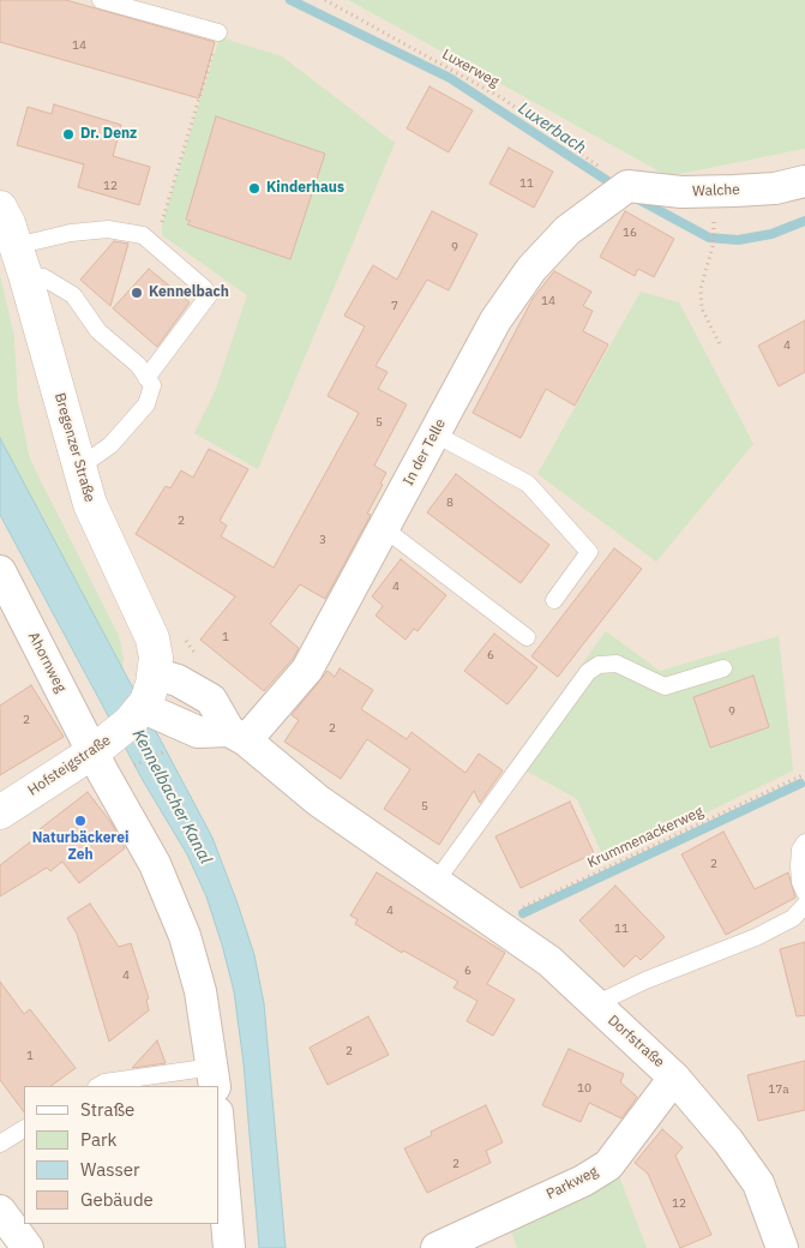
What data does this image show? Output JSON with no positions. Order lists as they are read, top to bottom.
{
  "streets": {
    "main road": ["Bregenzer Straße", "Hofsteigstraße"],
    "street": [
      "Walche",
      "In der Telle",
      "Ahornweg",
      "Dorfstraße",
      "Parkweg"
    ],
    "path": ["Luxerweg", "Krummenackerweg"]
  },
  "crossings": [
    ["Luxerweg", "Walche"],
    ["Luxerweg", "In der Telle"],
    ["Walche", "In der Telle"],
    ["Bregenzer Straße", "Hofsteigstraße"],
    ["In der Telle", "Dorfstraße"],
    ["Ahornweg", "Hofsteigstraße"],
    ["Krummenackerweg", "Dorfstraße"],
    ["Dorfstraße", "Parkweg"]
  ],
  "water": ["Luxerbach", "Kennelbacher Kanal"],
  "places": [
    "Dr. Denz",
    "Kinderhaus",
    "Kennelbach",
    "Naturbäckerei Zeh"
  ],
  "house_numbers": [
    "14",
    "11",
    "12",
    "16",
    "9",
    "14",
    "7",
    "4",
    "5",
    "8",
    "2",
    "3",
    "4",
    "1",
    "6",
    "9",
    "2",
    "2",
    "5",
    "2",
    "4",
    "11",
    "6",
    "4",
    "2",
    "1",
    "10",
    "17a",
    "2",
    "12"
  ],
  "legend": [
    "Straße",
    "Park",
    "Wasser",
    "Gebäude"
  ]
}
